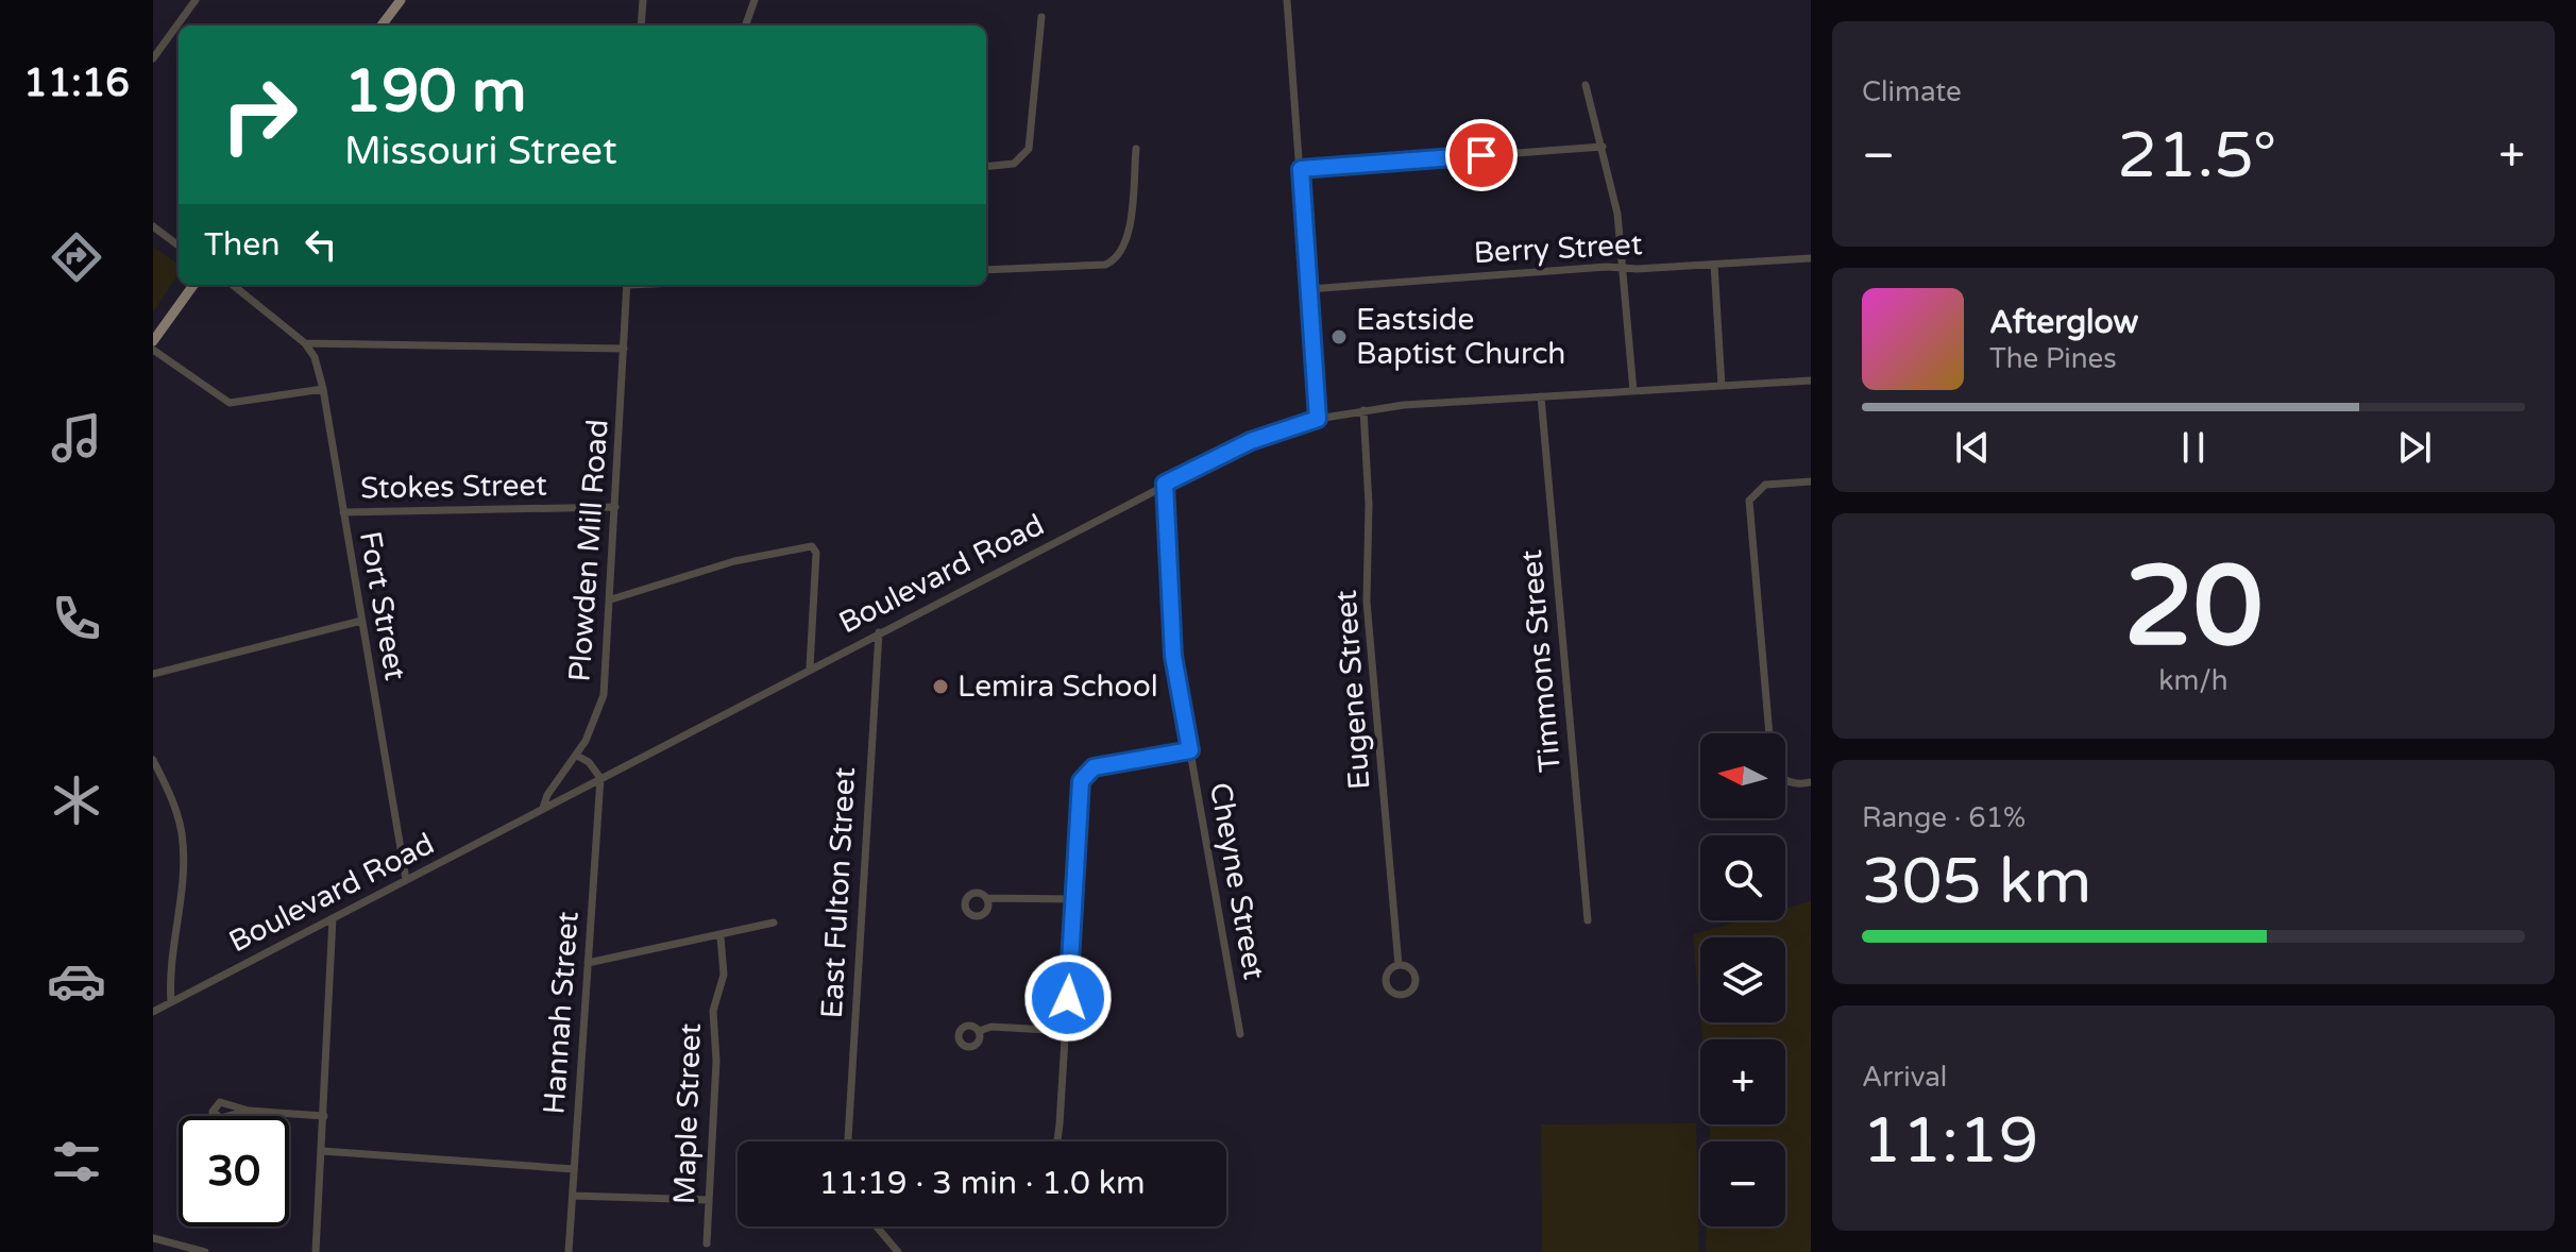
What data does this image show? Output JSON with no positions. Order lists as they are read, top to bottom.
{
  "streets": {
    "street": [
      "Berry Street",
      "Stokes Street",
      "Plowden Mill Road",
      "Boulevard Road",
      "Fort Street",
      "Timmons Street",
      "Eugene Street",
      "Cheyne Street",
      "East Fulton Street",
      "Hannah Street",
      "Maple Street"
    ]
  },
  "crossings": [
    ["Stokes Street", "Plowden Mill Road"],
    ["Stokes Street", "Fort Street"],
    ["Plowden Mill Road", "Boulevard Road"],
    ["Boulevard Road", "Fort Street"],
    ["Boulevard Road", "Timmons Street"],
    ["Boulevard Road", "Eugene Street"],
    ["Boulevard Road", "Cheyne Street"],
    ["Boulevard Road", "East Fulton Street"],
    ["Boulevard Road", "Hannah Street"]
  ],
  "places": ["Eastside Baptist Church", "Lemira School"],
  "north": "left",
  "page": {
    "tabs": "11:16",
    "tile": [
      "Climate",
      ["20", "km/h"],
      ["Range · 61%", "305 km"],
      ["Arrival", "11:19"]
    ],
    "turn": ["190 m", "Missouri Street"],
    "heat": ["−", "21.5°", "+"],
    "then": "Then",
    "song": ["Afterglow", "The Pines"],
    "map_buttons": ["+", "−"],
    "limit": "30",
    "trip": "11:19 · 3 min · 1.0 km"
  }
}
